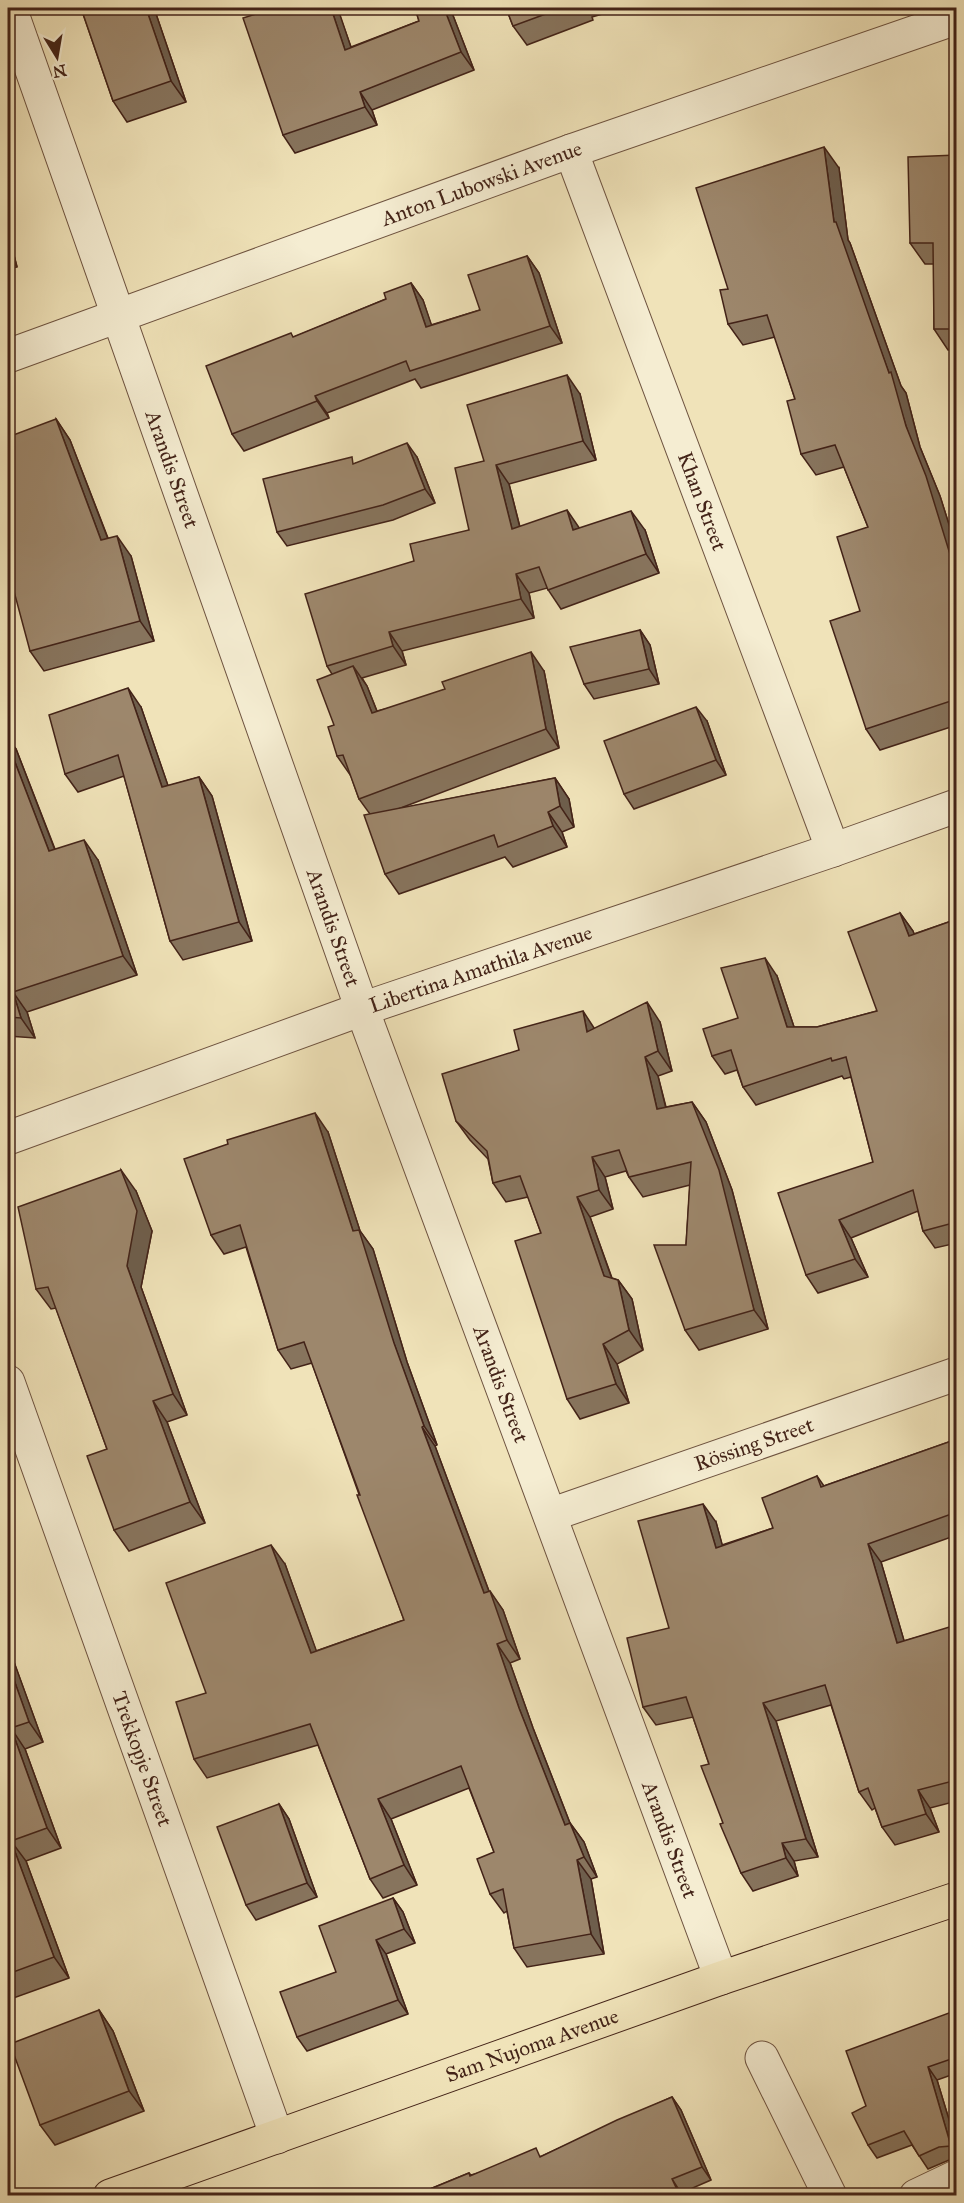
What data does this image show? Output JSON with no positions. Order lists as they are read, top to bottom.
{
  "streets": {
    "highway": ["Sam Nujoma Avenue"],
    "street": [
      "Anton Lubowski Avenue",
      "Arandis Street",
      "Khan Street",
      "Libertina Amathila Avenue",
      "Rössing Street",
      "Trekkopje Street"
    ]
  },
  "crossings": [
    ["Anton Lubowski Avenue", "Arandis Street"],
    ["Anton Lubowski Avenue", "Khan Street"],
    ["Arandis Street", "Libertina Amathila Avenue"],
    ["Arandis Street", "Rössing Street"],
    ["Arandis Street", "Sam Nujoma Avenue"],
    ["Khan Street", "Libertina Amathila Avenue"],
    ["Trekkopje Street", "Sam Nujoma Avenue"]
  ],
  "north": "bottom"
}
